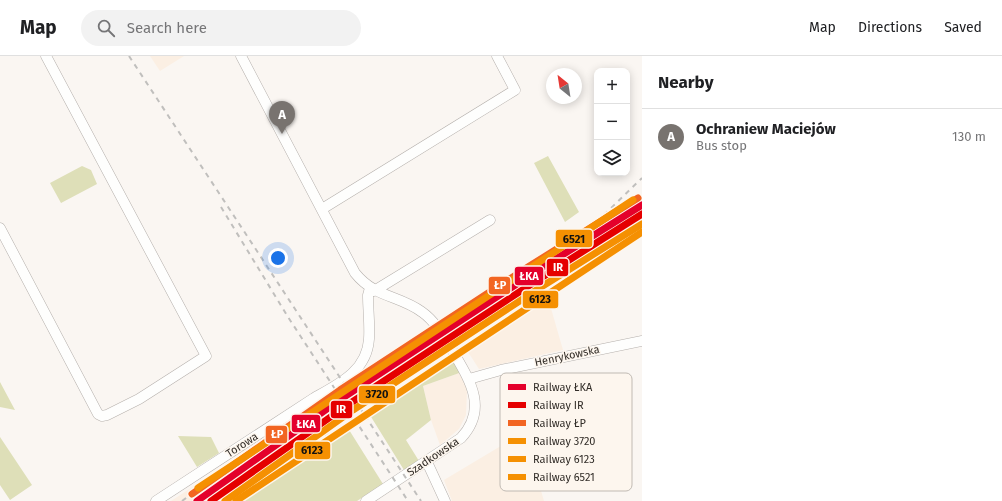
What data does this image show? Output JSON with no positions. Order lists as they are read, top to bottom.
{
  "streets": {
    "street": ["Henrykowska", "Torowa", "Szadkowska"]
  },
  "crossings": [
    ["Henrykowska", "Szadkowska"],
    ["Torowa", "Szadkowska"]
  ],
  "lines": [
    "rail line ŁP",
    "rail line 6521",
    "rail line ŁKA",
    "rail line IR",
    "rail line 3720",
    "rail line 6123"
  ],
  "legend": [
    "Railway ŁKA",
    "Railway IR",
    "Railway ŁP",
    "Railway 3720",
    "Railway 6123",
    "Railway 6521"
  ],
  "north": "top left",
  "page": {
    "header": "Map",
    "search": "Search here",
    "nav": ["Map", "Directions", "Saved"],
    "heading": "Nearby",
    "map_buttons": ["+", "−"],
    "pins": "A",
    "list": [
      {
        "mark": "A",
        "name": "Ochraniew Maciejów",
        "note": "Bus stop",
        "value": "130 m"
      }
    ]
  }
}
